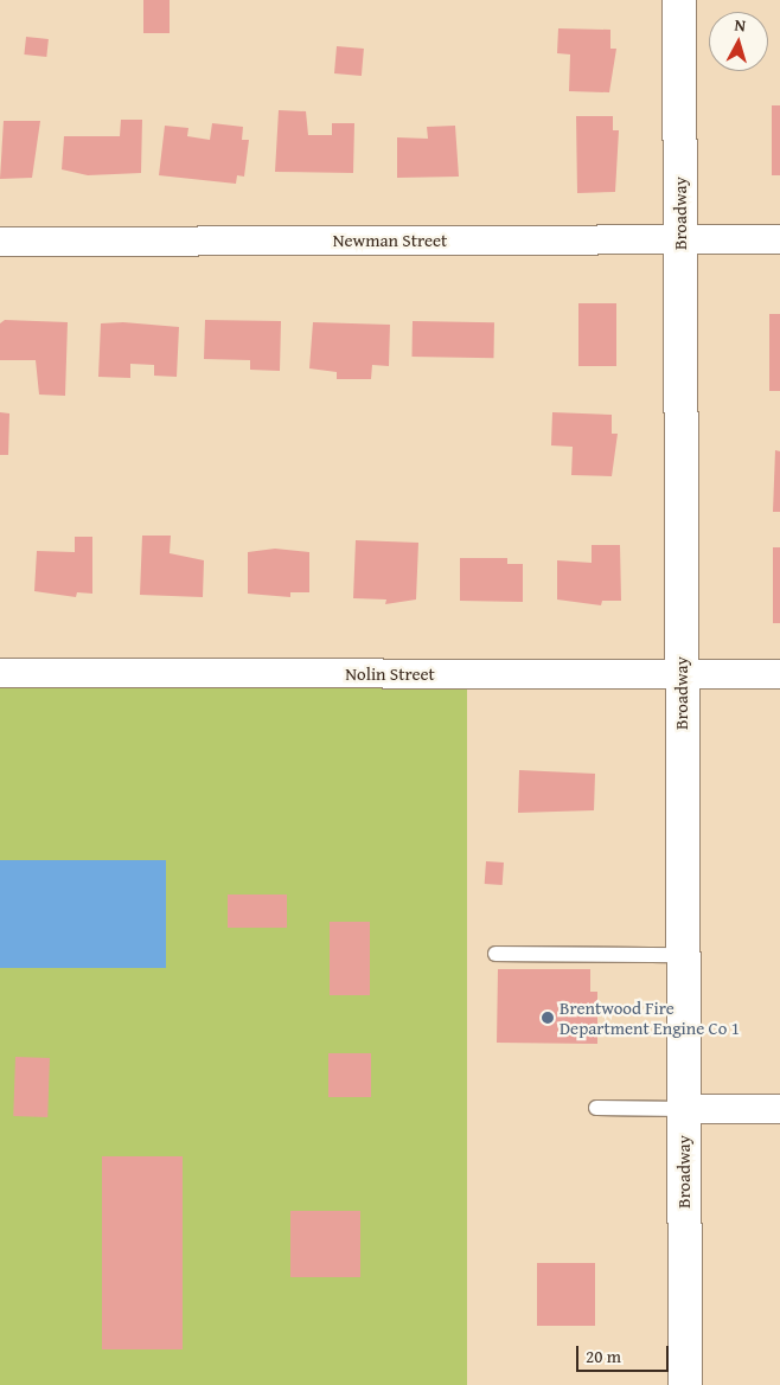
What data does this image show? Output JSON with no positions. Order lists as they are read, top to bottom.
{
  "streets": {
    "street": ["Broadway", "Newman Street", "Nolin Street"]
  },
  "crossings": [
    ["Broadway", "Newman Street"],
    ["Broadway", "Nolin Street"]
  ],
  "places": ["Brentwood Fire Department Engine Co 1"],
  "scale_bar": "20 m",
  "north": "top"
}
